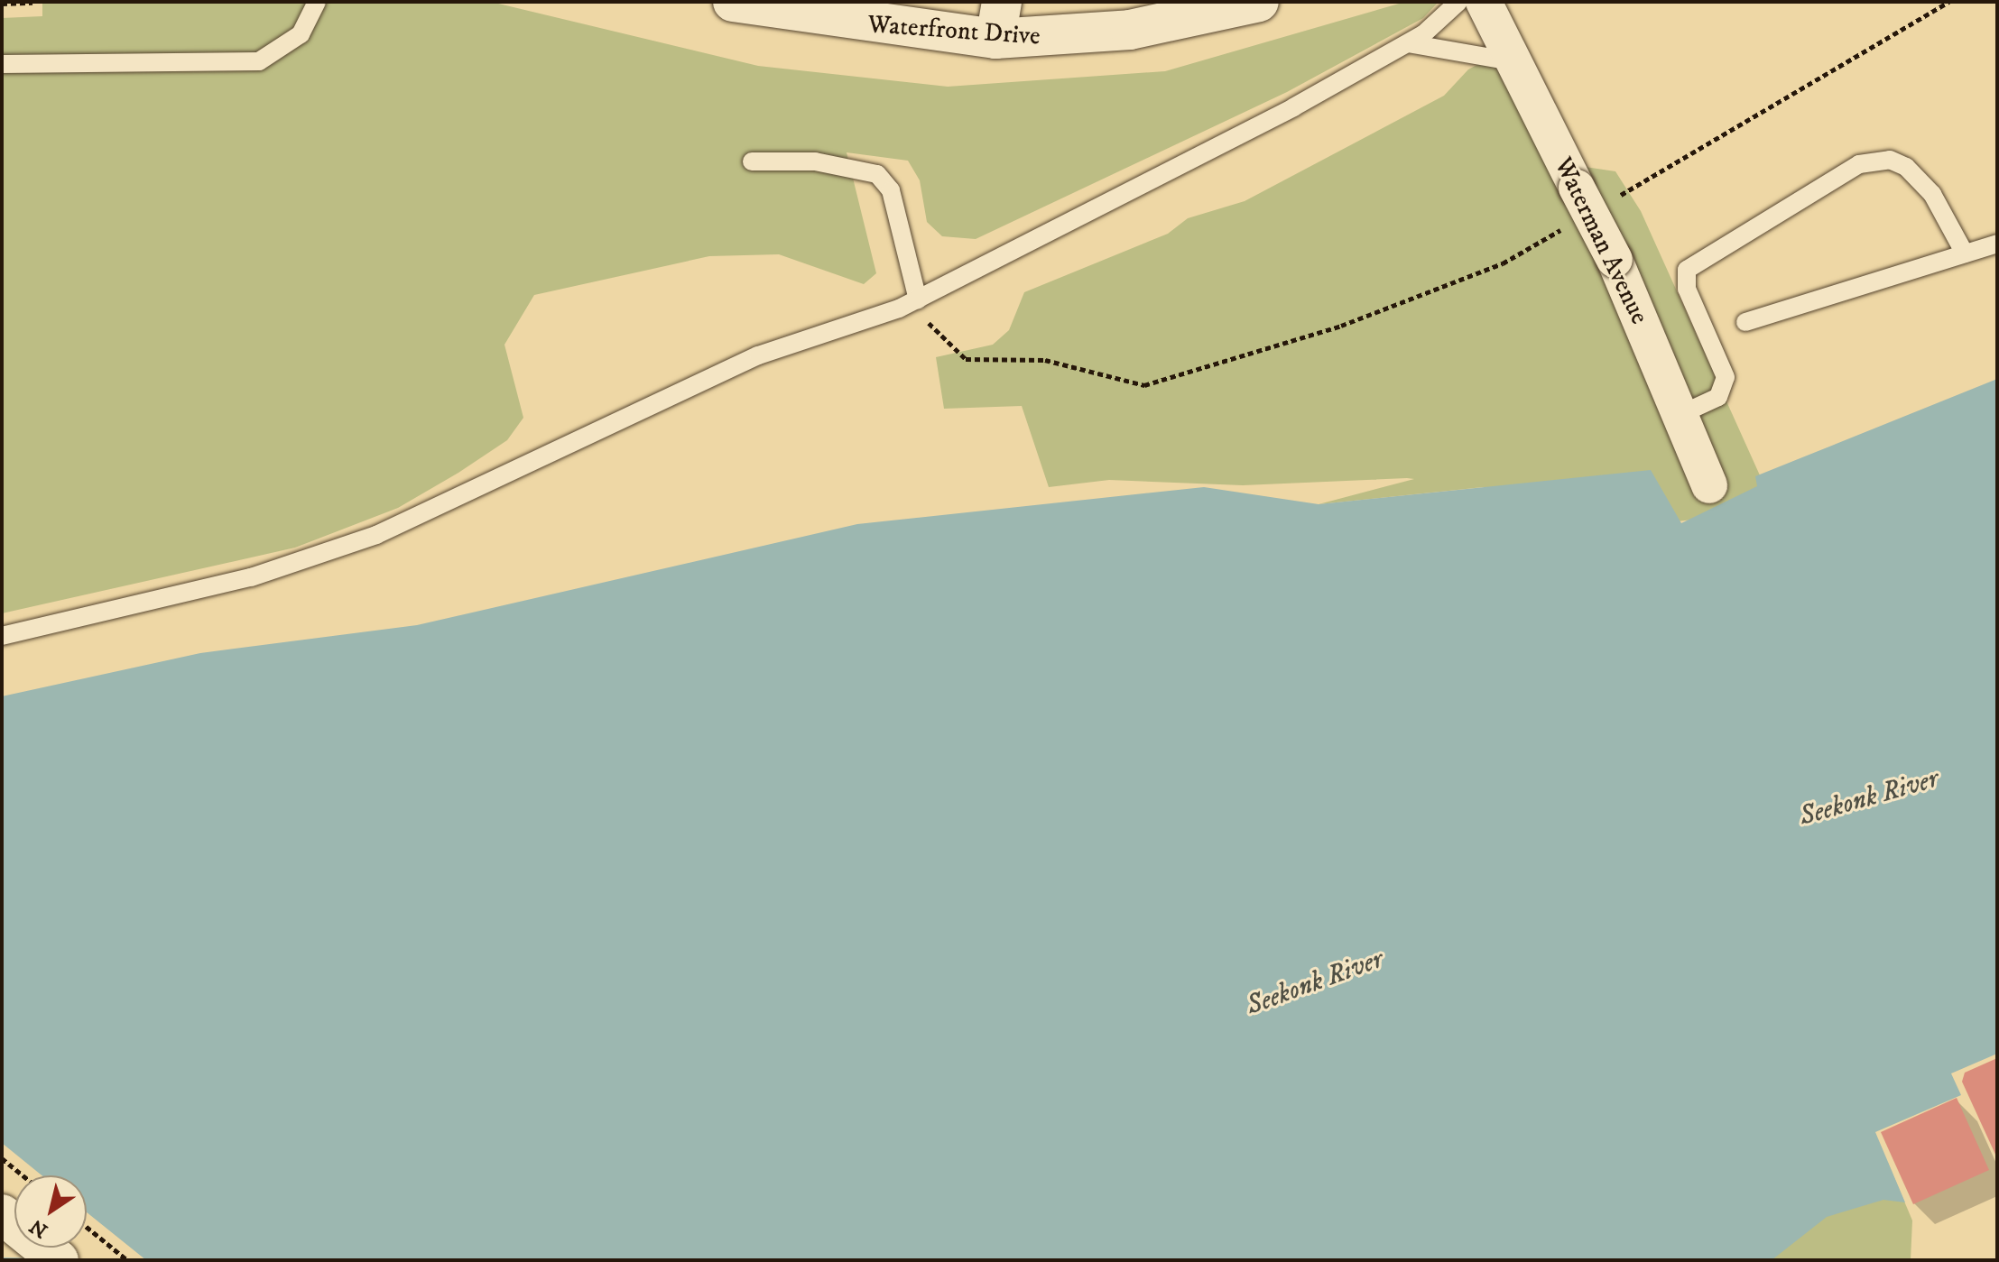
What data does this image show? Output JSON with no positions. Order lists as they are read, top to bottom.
{
  "streets": {
    "main road": ["Waterfront Drive"],
    "street": ["Waterman Avenue"]
  },
  "water": ["Seekonk River"],
  "north": "bottom left"
}
